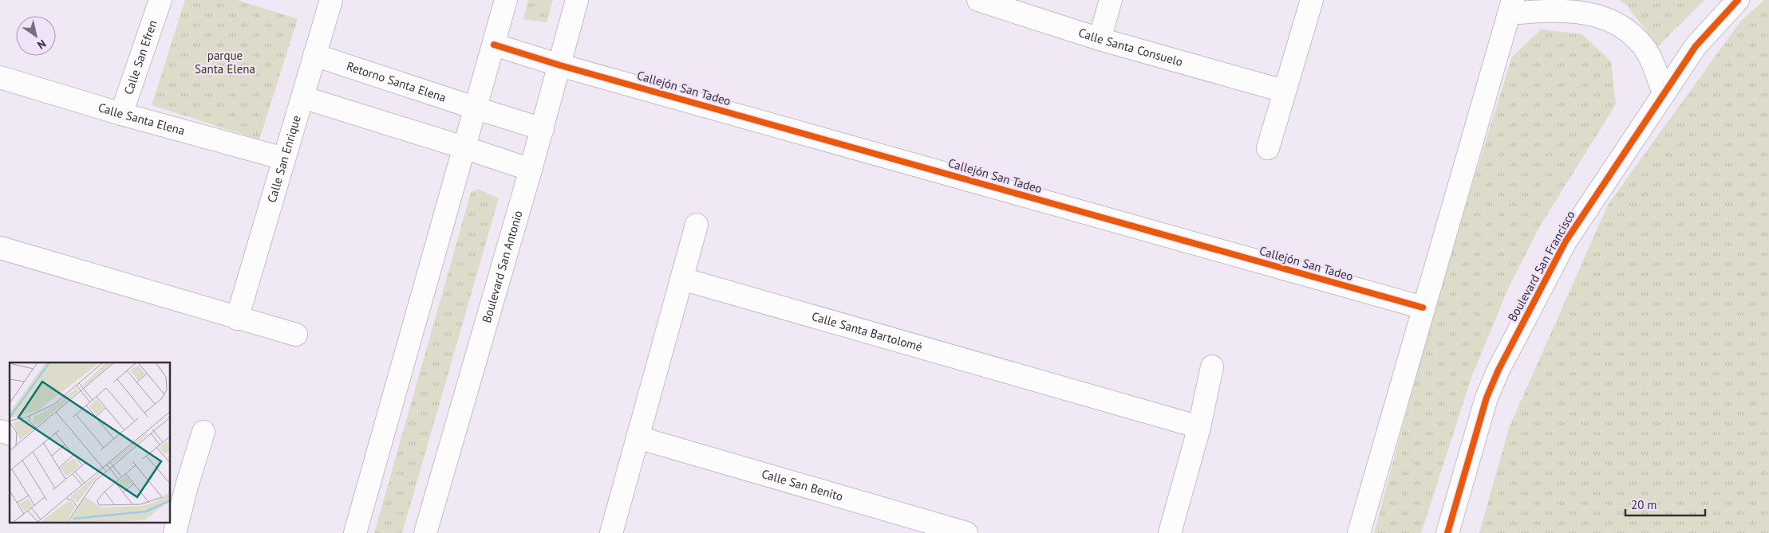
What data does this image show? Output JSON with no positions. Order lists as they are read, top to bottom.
{
  "streets": {
    "street": [
      "Calle Santa Consuelo",
      "Calle San Efren",
      "Retorno Santa Elena",
      "Callejón San Tadeo",
      "Calle Santa Elena",
      "Calle San Enrique",
      "Boulevard San Francisco",
      "Boulevard San Antonio",
      "Calle Santa Bartolomé",
      "Calle San Benito"
    ]
  },
  "crossings": [
    ["Calle San Efren", "Calle Santa Elena"],
    ["Retorno Santa Elena", "Calle San Enrique"],
    ["Retorno Santa Elena", "Boulevard San Antonio"],
    ["Callejón San Tadeo", "Boulevard San Antonio"],
    ["Calle Santa Elena", "Calle San Enrique"]
  ],
  "parks": ["parque Santa Elena"],
  "scale_bar": "20 m",
  "north": "bottom right"
}
